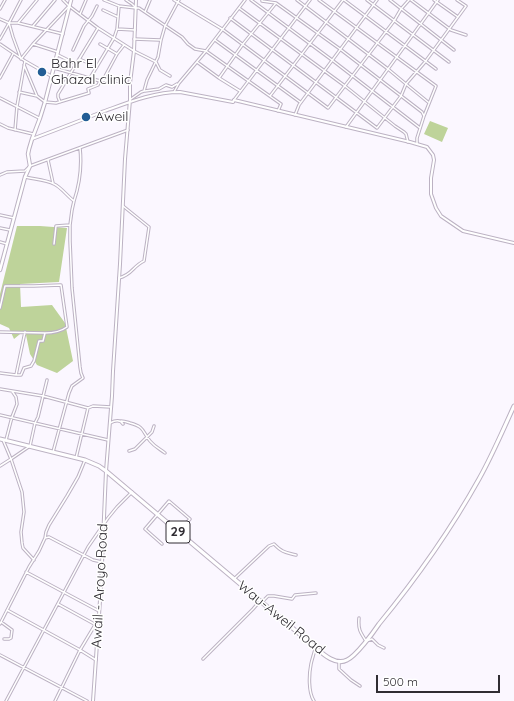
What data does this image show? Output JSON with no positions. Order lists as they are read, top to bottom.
{
  "streets": {
    "main road": ["29", "Wau-Aweil Road"],
    "street": ["Awail - Aroyo Road"]
  },
  "crossings": [
    ["Awail - Aroyo Road", "Wau-Aweil Road"]
  ],
  "places": ["Bahr El Ghazal clinic", "Aweil"],
  "scale_bar": "500 m"
}
